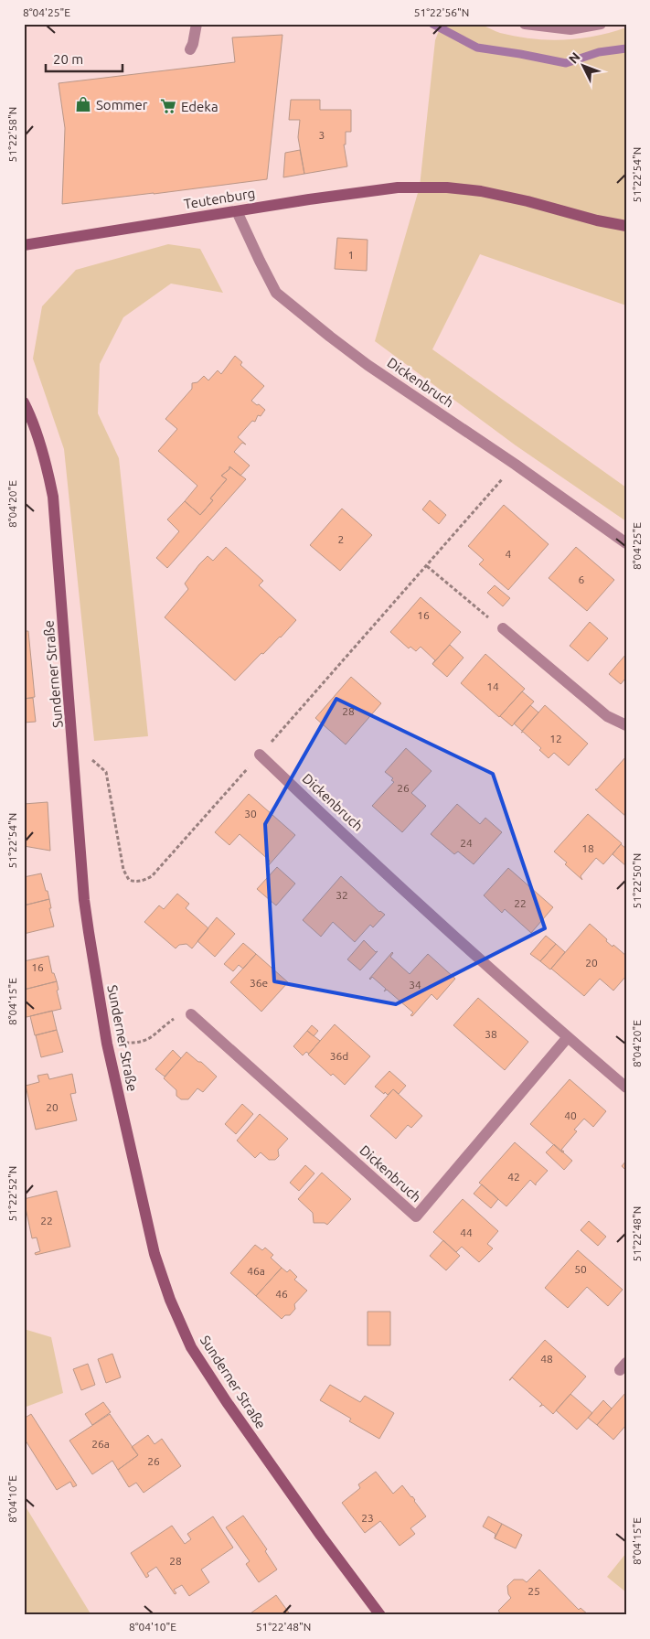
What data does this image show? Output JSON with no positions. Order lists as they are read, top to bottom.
{
  "streets": {
    "main road": ["Teutenburg", "Sunderner Straße"],
    "street": ["Dickenbruch"]
  },
  "crossings": [
    ["Teutenburg", "Dickenbruch"]
  ],
  "places": {
    "shop": ["Sommer"],
    "supermarket": ["Edeka"]
  },
  "house_numbers": [
    "3",
    "1",
    "2",
    "4",
    "6",
    "16",
    "14",
    "28",
    "12",
    "26",
    "30",
    "24",
    "18",
    "32",
    "22",
    "20",
    "16",
    "36e",
    "34",
    "38",
    "36d",
    "20",
    "40",
    "42",
    "22",
    "44",
    "50",
    "46a",
    "46",
    "48",
    "26a",
    "26",
    "23",
    "28",
    "25"
  ],
  "scale_bar": "20 m",
  "north": "top left",
  "coordinates": [
    "8°04'25\"E",
    "51°22'56\"N",
    "51°22'58\"N",
    "51°22'54\"N",
    "8°04'20\"E",
    "51°22'50\"N",
    "8°04'15\"E",
    "51°22'52\"N",
    "51°22'48\"N",
    "8°04'10\"E"
  ]
}
